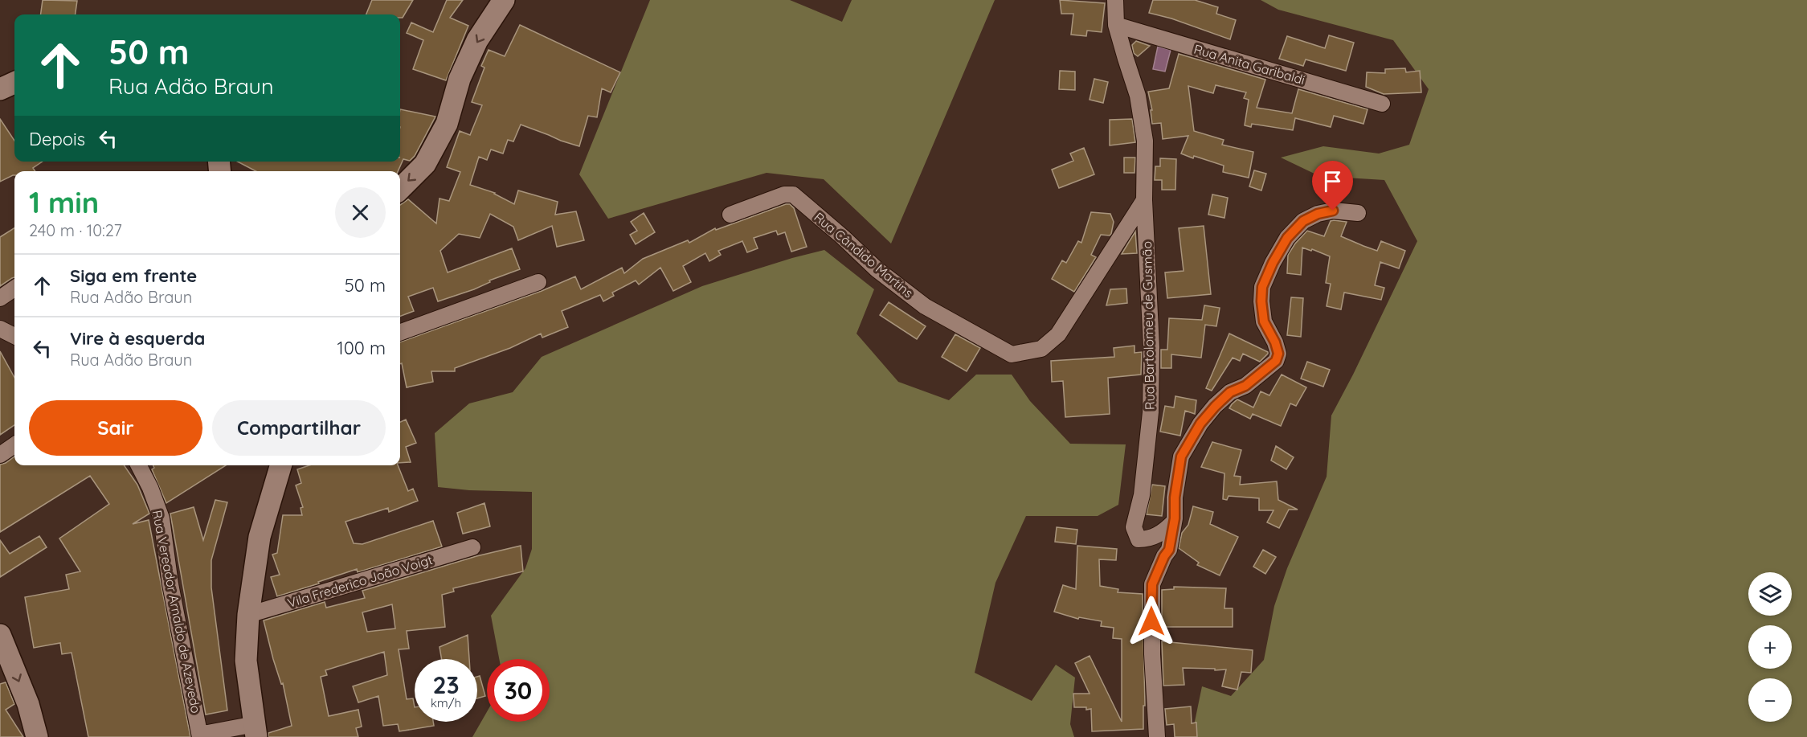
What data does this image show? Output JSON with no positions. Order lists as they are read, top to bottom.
{
  "streets": {
    "street": [
      "Rua Anita Garibaldi",
      "Rua Cândido Martins",
      "Rua Bartolomeu de Gusmão",
      "Vila Frederico João Voigt",
      "Rua Vereador Arnaldo de Azevedo"
    ]
  },
  "crossings": [
    ["Rua Anita Garibaldi", "Rua Bartolomeu de Gusmão"],
    ["Rua Cândido Martins", "Rua Bartolomeu de Gusmão"]
  ],
  "page": {
    "turn": ["50 m", "Rua Adão Braun"],
    "then": "Depois",
    "heading": ["1 min", "240 m · 10:27"],
    "list": [
      {
        "name": "Siga em frente",
        "note": "Rua Adão Braun",
        "value": "50 m"
      },
      {
        "name": "Vire à esquerda",
        "note": "Rua Adão Braun",
        "value": "100 m"
      }
    ],
    "buttons": ["Sair", "Compartilhar"],
    "map_buttons": ["+", "−"],
    "speed": "23 km/h",
    "limit": "30"
  }
}
